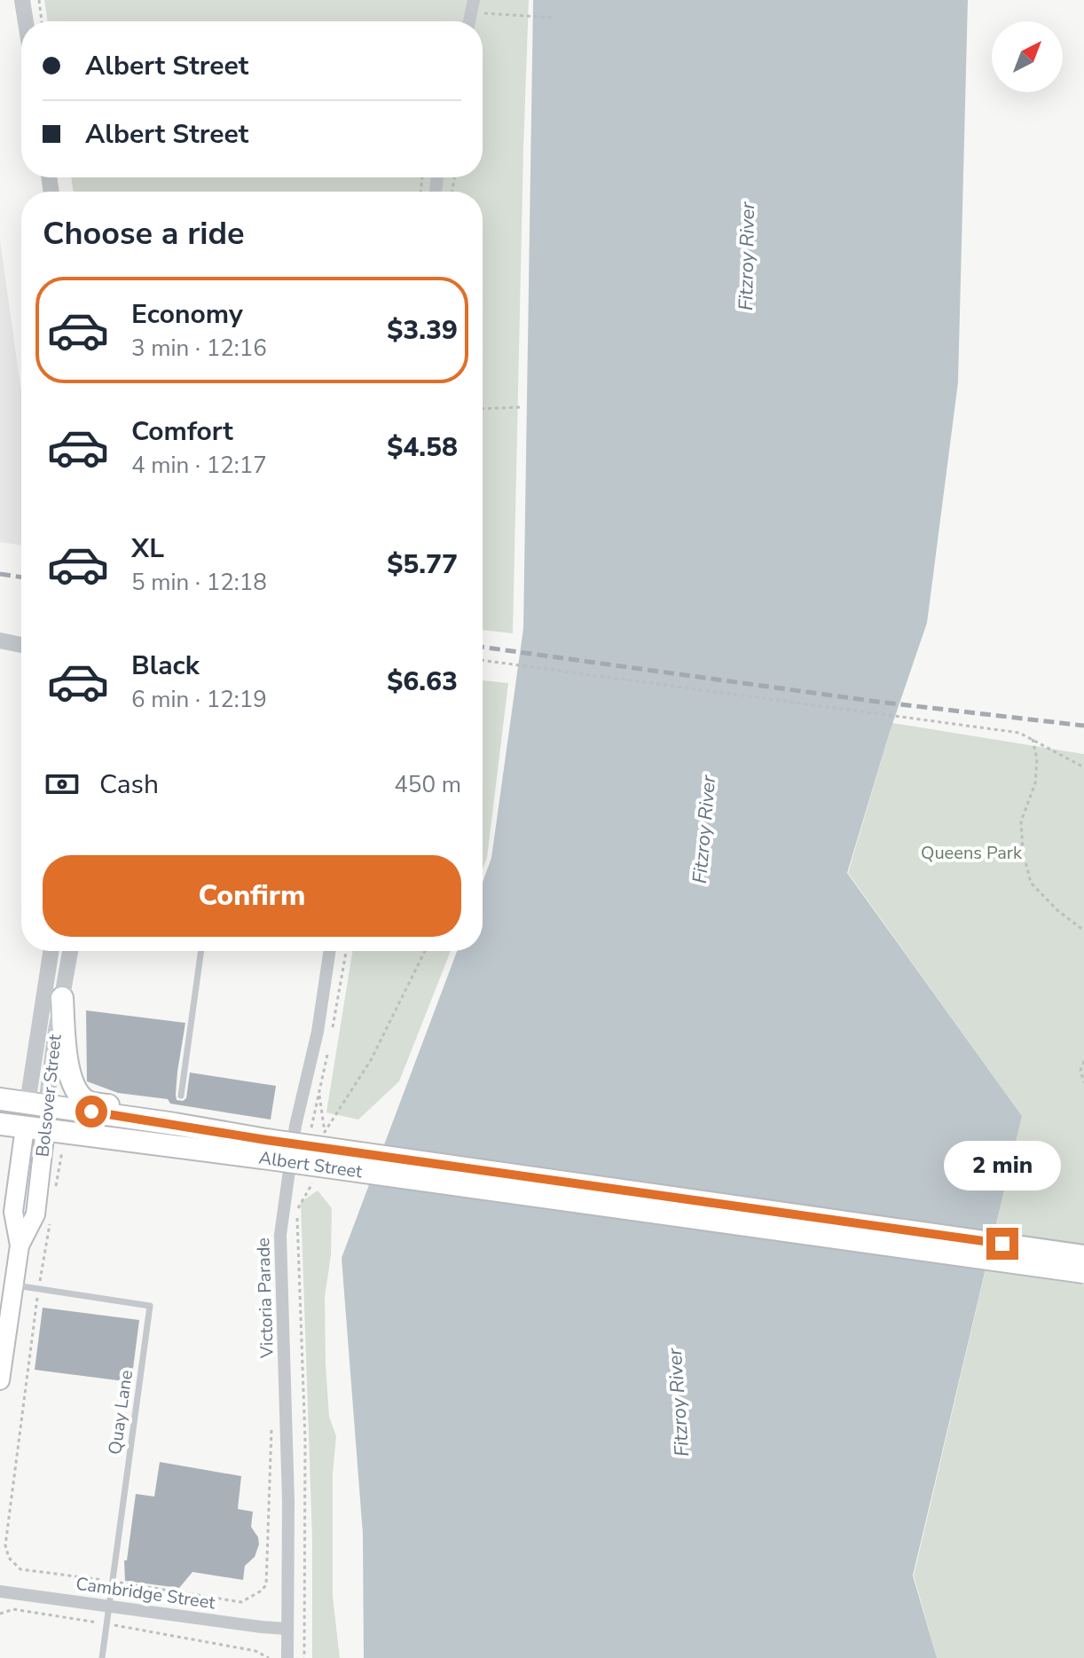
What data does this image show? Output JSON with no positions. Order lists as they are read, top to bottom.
{
  "streets": {
    "highway": ["Bolsover Street", "Albert Street"],
    "street": ["Victoria Parade", "Cambridge Street"],
    "lane": ["Quay Lane"]
  },
  "crossings": [
    ["Bolsover Street", "Albert Street"],
    ["Bolsover Street", "Quay Lane"],
    ["Victoria Parade", "Cambridge Street"],
    ["Quay Lane", "Cambridge Street"]
  ],
  "water": ["Fitzroy River"],
  "parks": ["Queens Park"],
  "north": "top right",
  "page": {
    "banner": ["Albert Street", "Albert Street"],
    "heading": "Choose a ride",
    "list": [
      {
        "name": "Economy",
        "note": "3 min · 12:16",
        "value": "$3.39"
      },
      {
        "name": "Comfort",
        "note": "4 min · 12:17",
        "value": "$4.58"
      },
      {
        "name": "XL",
        "note": "5 min · 12:18",
        "value": "$5.77"
      },
      {
        "name": "Black",
        "note": "6 min · 12:19",
        "value": "$6.63"
      }
    ],
    "pay": ["Cash", "450 m"],
    "buttons": "Confirm",
    "bubble": "2 min"
  }
}
